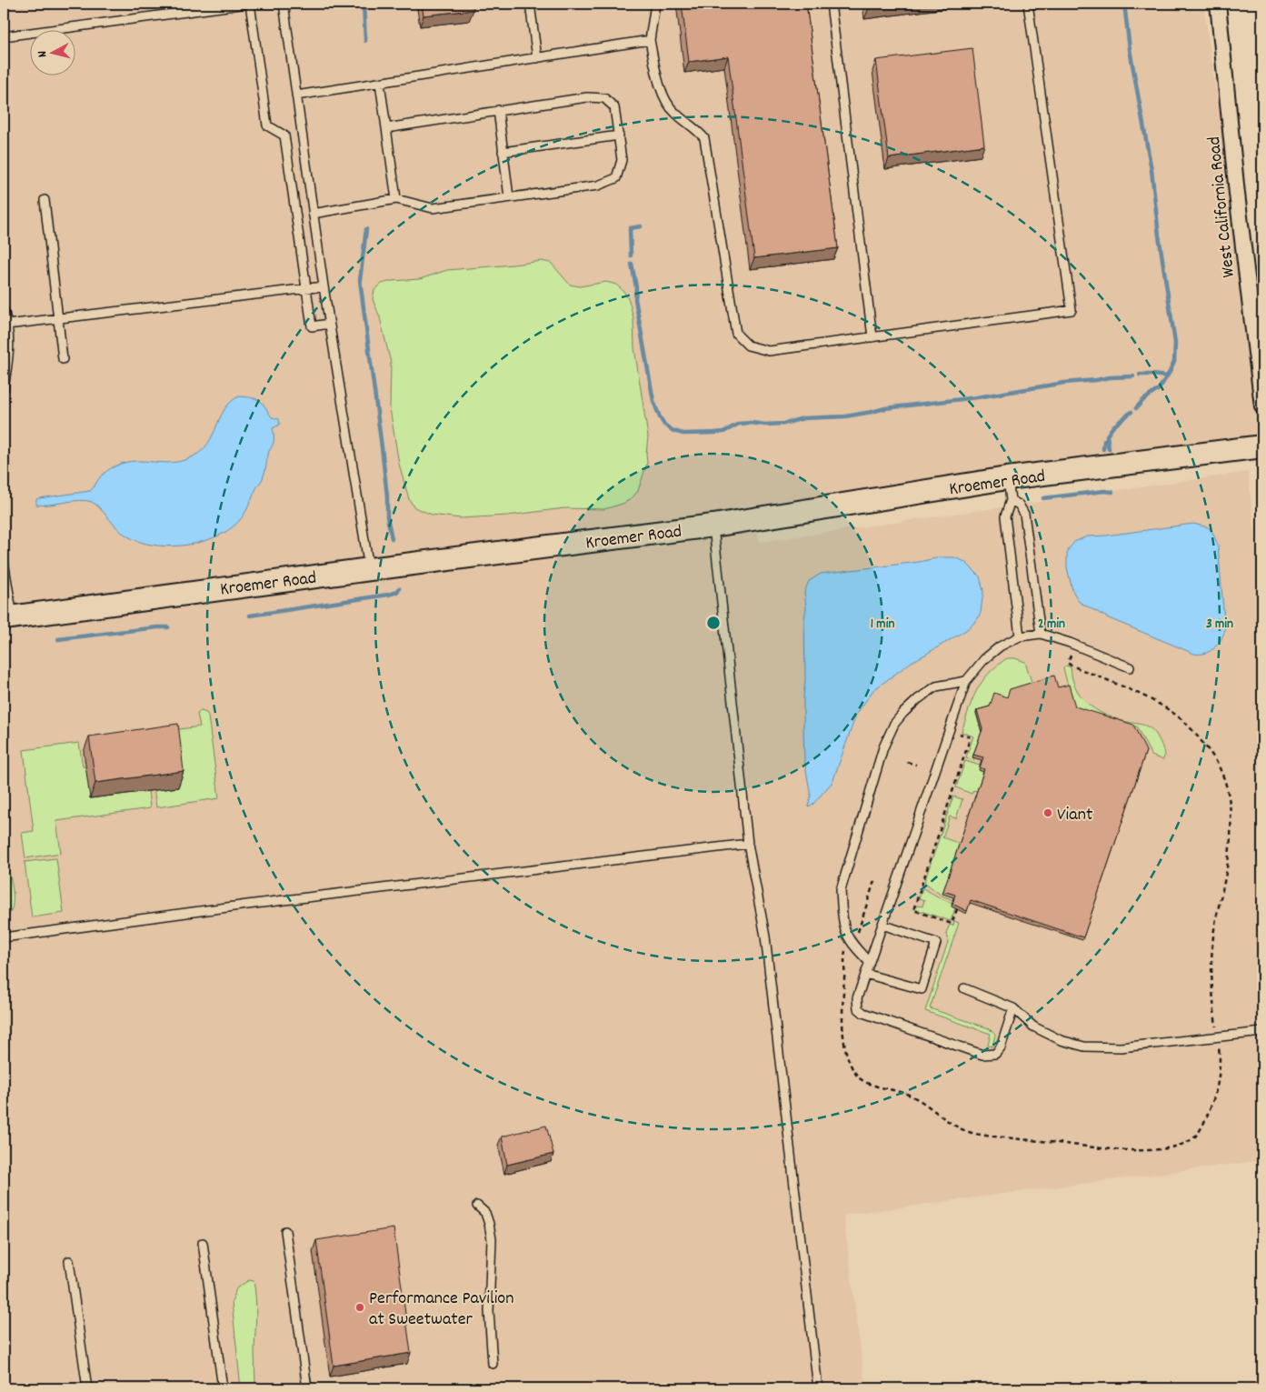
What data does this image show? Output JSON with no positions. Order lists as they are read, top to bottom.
{
  "streets": {
    "street": ["West California Road", "Kroemer Road"]
  },
  "places": ["Viant", "Performance Pavilion at Sweetwater"],
  "north": "left",
  "rings": ["1 min", "2 min", "3 min"]
}
